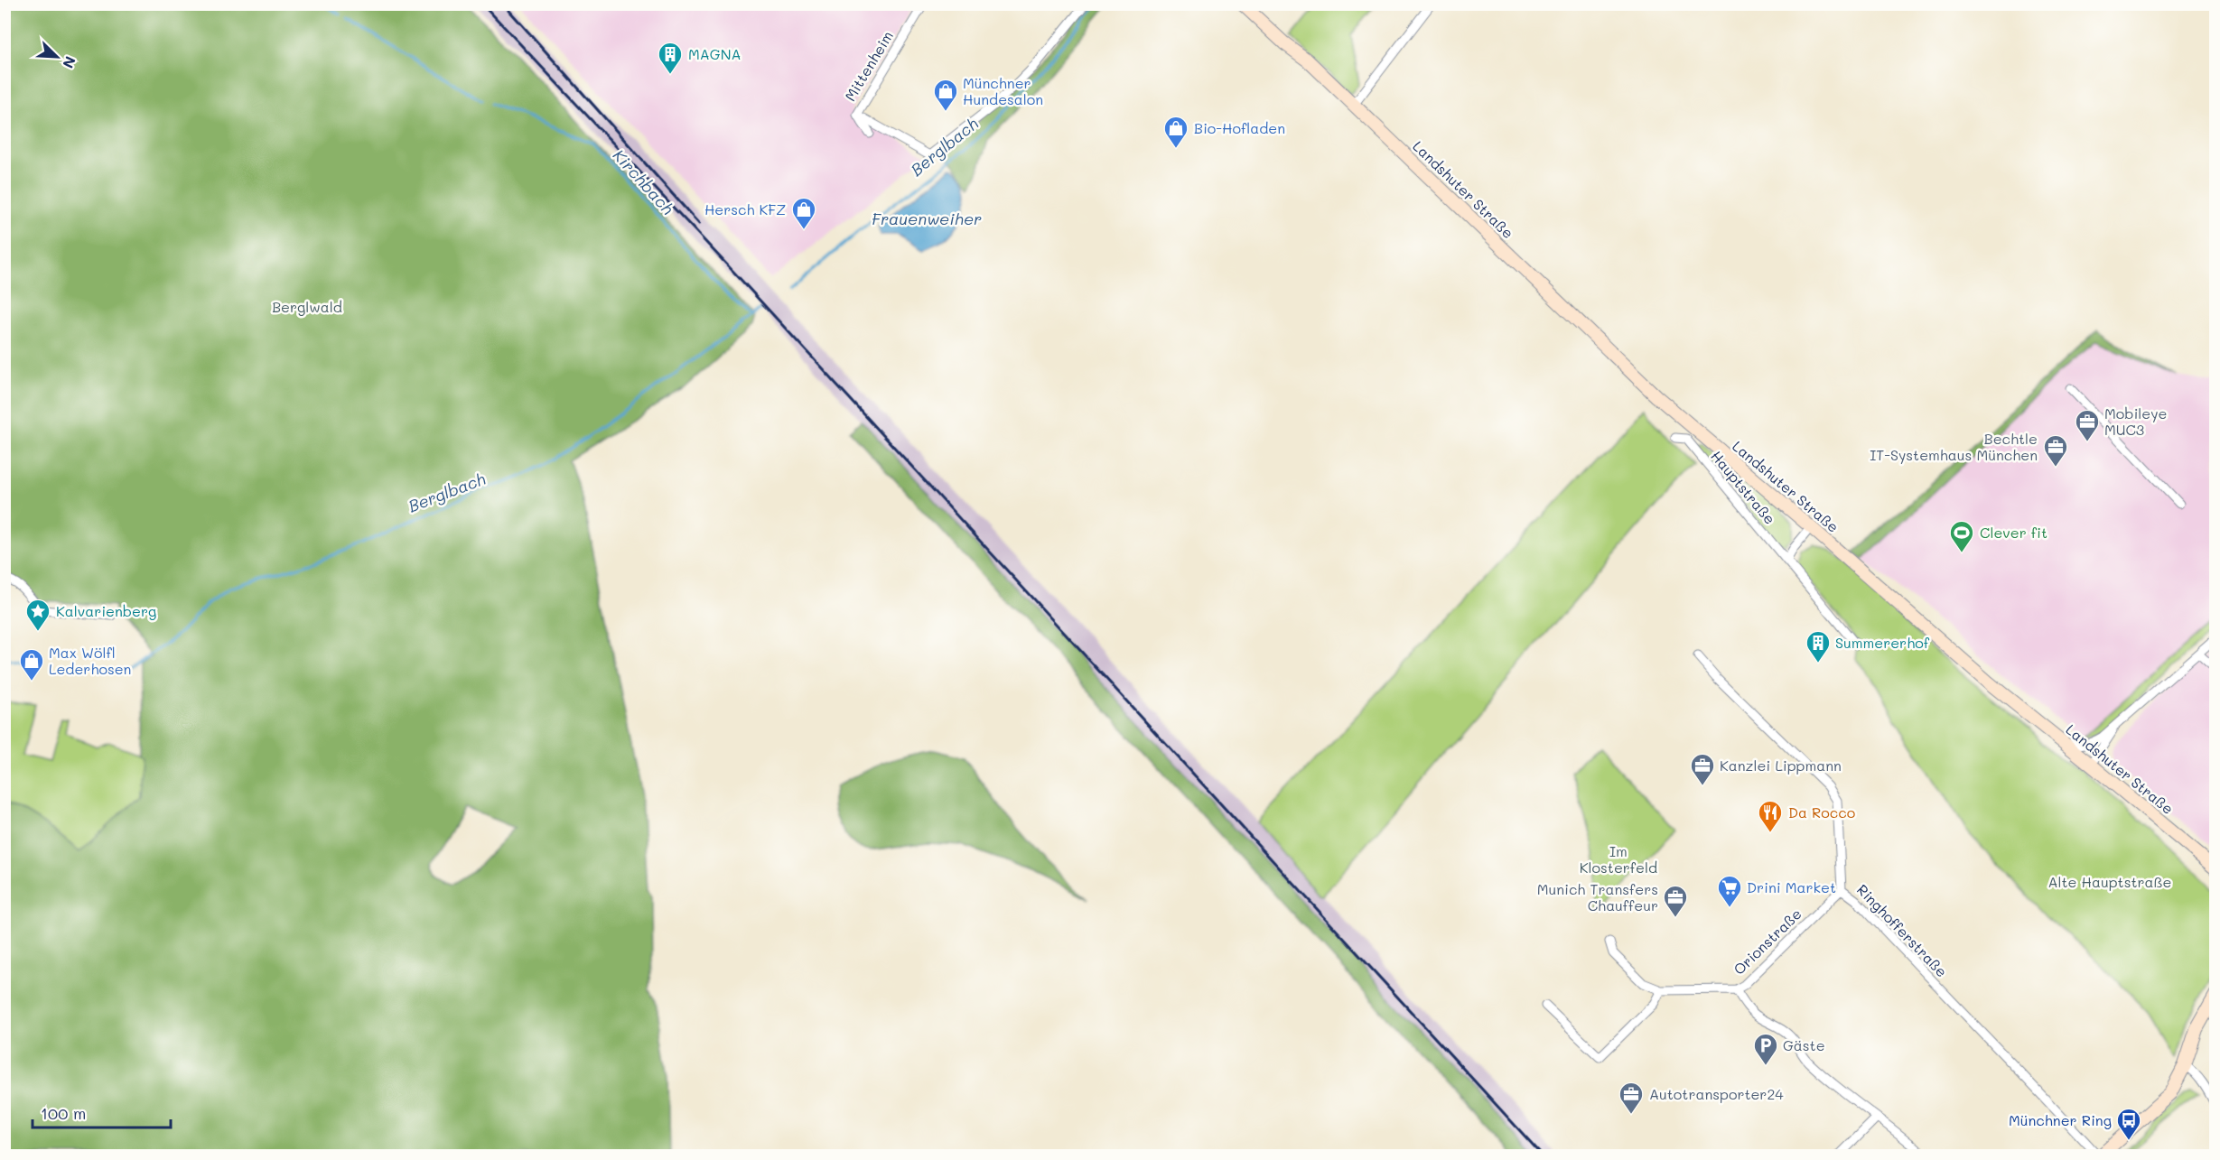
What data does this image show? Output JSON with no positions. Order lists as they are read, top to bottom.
{
  "streets": {
    "main road": ["Landshuter Straße"],
    "street": [
      "Mittenheim",
      "Hauptstraße",
      "Ringhofferstraße",
      "Orionstraße"
    ]
  },
  "crossings": [
    ["Ringhofferstraße", "Orionstraße"]
  ],
  "water": ["Berglbach", "Kirchbach", "Frauenweiher"],
  "parks": ["Berglwald", "Im Klosterfeld", "Alte Hauptstraße"],
  "places": {
    "building": ["MAGNA", "Summererhof"],
    "shop": [
      "Münchner Hundesalon",
      "Bio-Hofladen",
      "Hersch KFZ",
      "Max Wölfl Lederhosen"
    ],
    "office": [
      "Mobileye MUC3",
      "Bechtle IT-Systemhaus München",
      "Kanzlei Lippmann",
      "Munich Transfers Chauffeur",
      "Autotransporter24"
    ],
    "sports": ["Clever fit"],
    "place": ["Kalvarienberg"],
    "restaurant": ["Da Rocco"],
    "supermarket": ["Drini Market"],
    "parking": ["Gäste"],
    "bus stop": ["Münchner Ring"]
  },
  "scale_bar": "100 m",
  "north": "bottom right"
}
